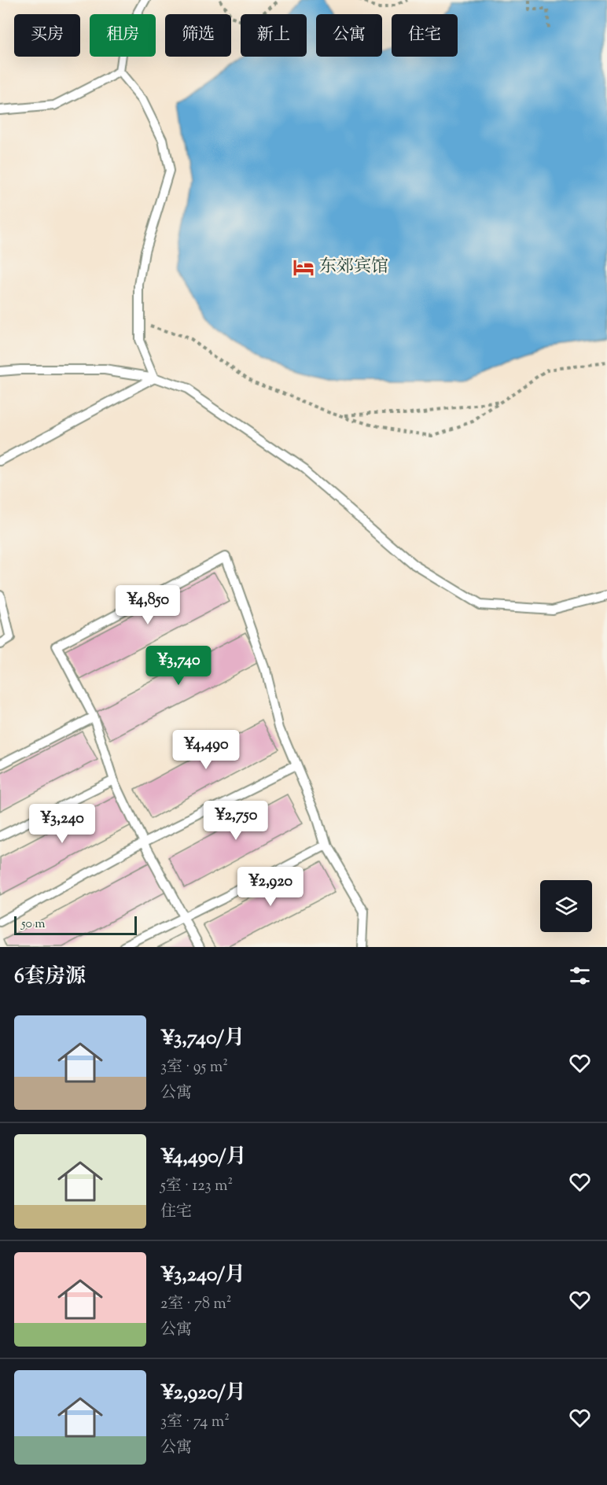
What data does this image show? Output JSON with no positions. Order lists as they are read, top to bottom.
{
  "places": {
    "hotel": ["东郊宾馆"]
  },
  "scale_bar": "50 m",
  "page": {
    "chip": [
      "买房",
      "租房",
      "筛选",
      "新上",
      "公寓",
      "住宅"
    ],
    "price": [
      "¥4,850",
      "¥3,740",
      "¥4,490",
      "¥2,750",
      "¥3,240",
      "¥2,920"
    ],
    "scale": "50 m",
    "heading": "6套房源",
    "list": [
      {
        "name": "¥3,740/月",
        "note": "3室 · 95 m² · 公寓"
      },
      {
        "name": "¥4,490/月",
        "note": "5室 · 123 m² · 住宅"
      },
      {
        "name": "¥3,240/月",
        "note": "2室 · 78 m² · 公寓"
      },
      {
        "name": "¥2,920/月",
        "note": "3室 · 74 m² · 公寓"
      }
    ]
  }
}
